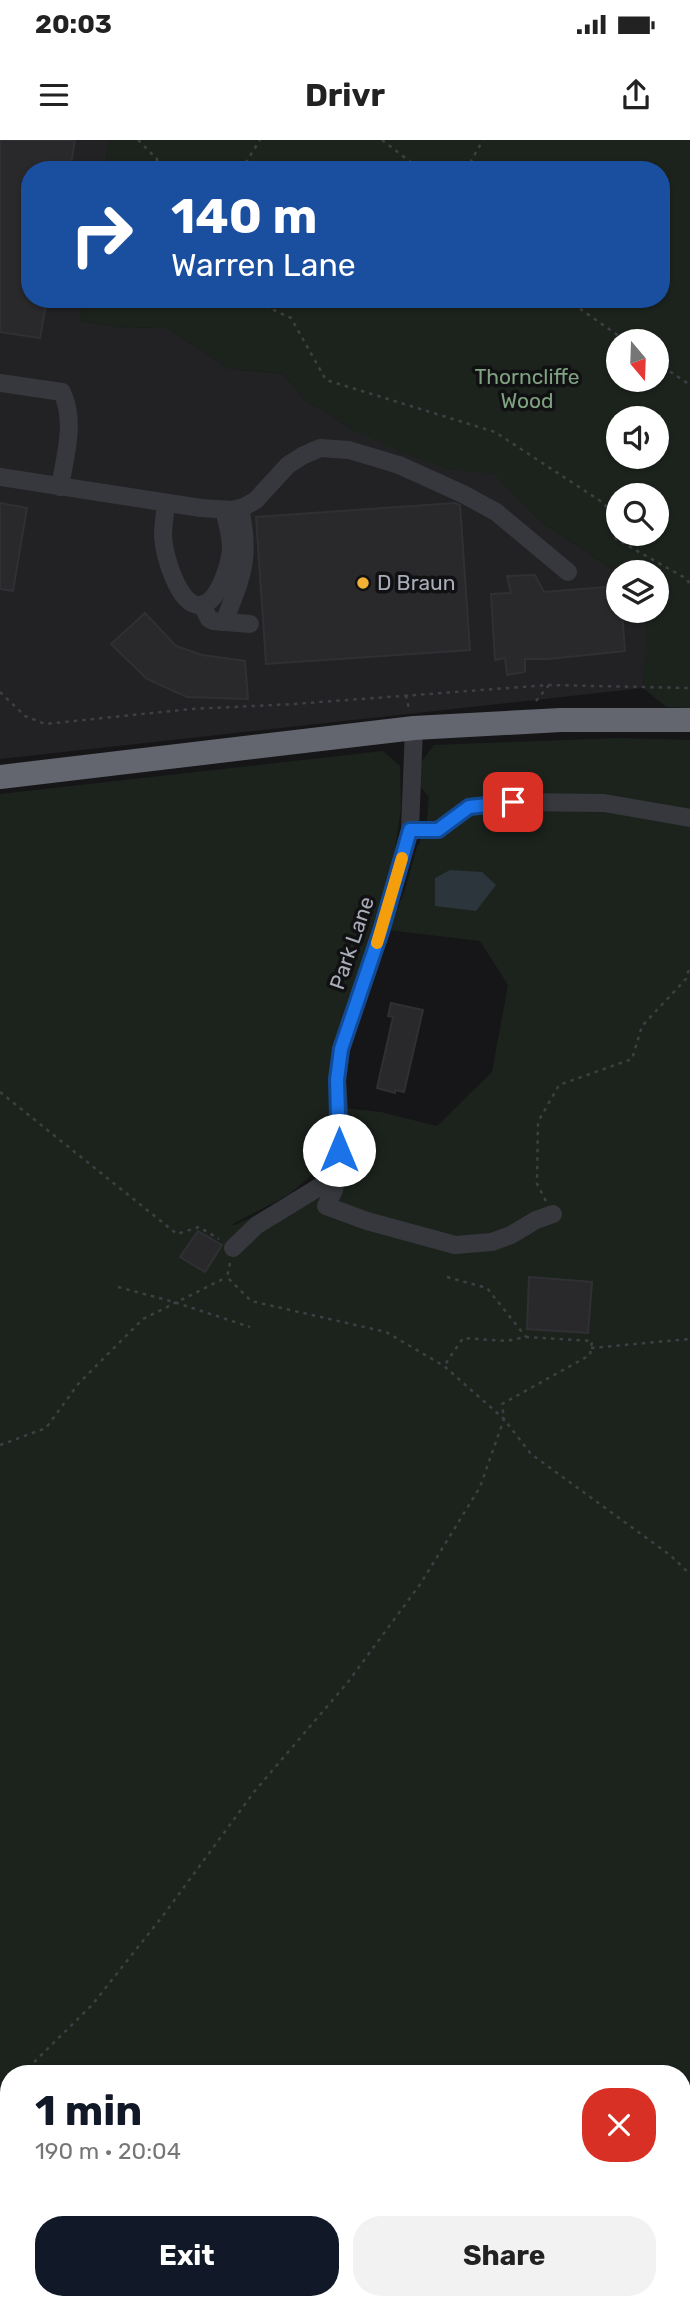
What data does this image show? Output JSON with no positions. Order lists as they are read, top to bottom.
{
  "streets": {
    "street": ["Park Lane"]
  },
  "parks": ["Thorncliffe Wood"],
  "places": ["D Braun"],
  "north": "bottom",
  "page": {
    "status": "20:03",
    "header": "Drivr",
    "turn": ["140 m", "Warren Lane"],
    "heading": ["1 min", "190 m · 20:04"],
    "buttons": ["Exit", "Share"]
  }
}
